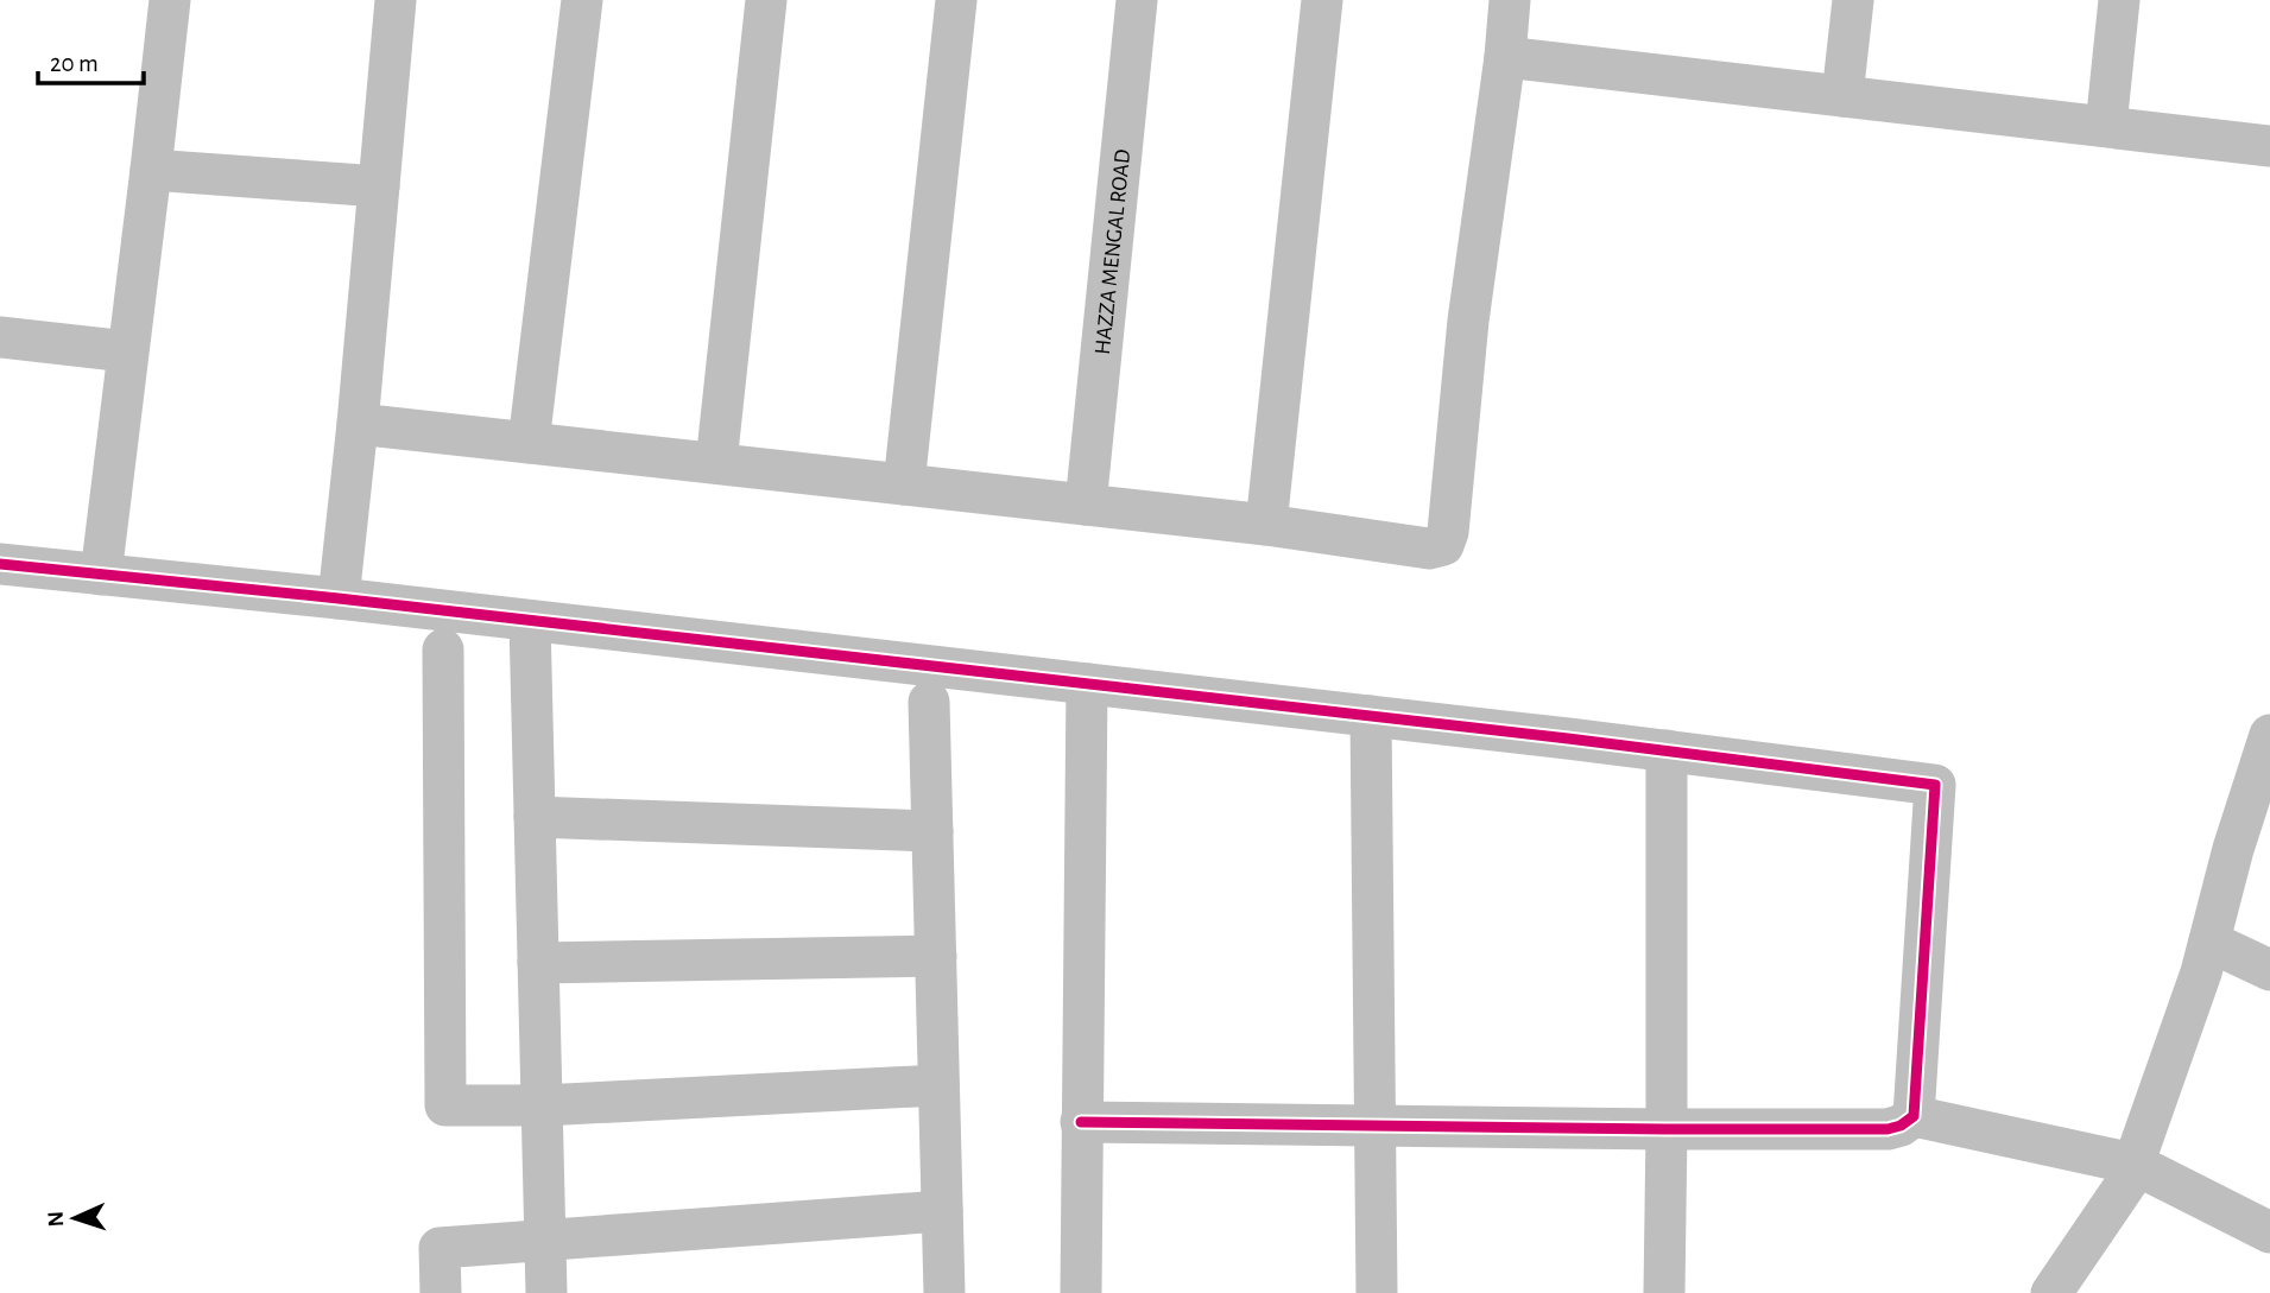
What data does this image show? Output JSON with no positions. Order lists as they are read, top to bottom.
{
  "streets": {
    "street": ["HAZZA MENGAL ROAD"]
  },
  "scale_bar": "20 m",
  "north": "left"
}
